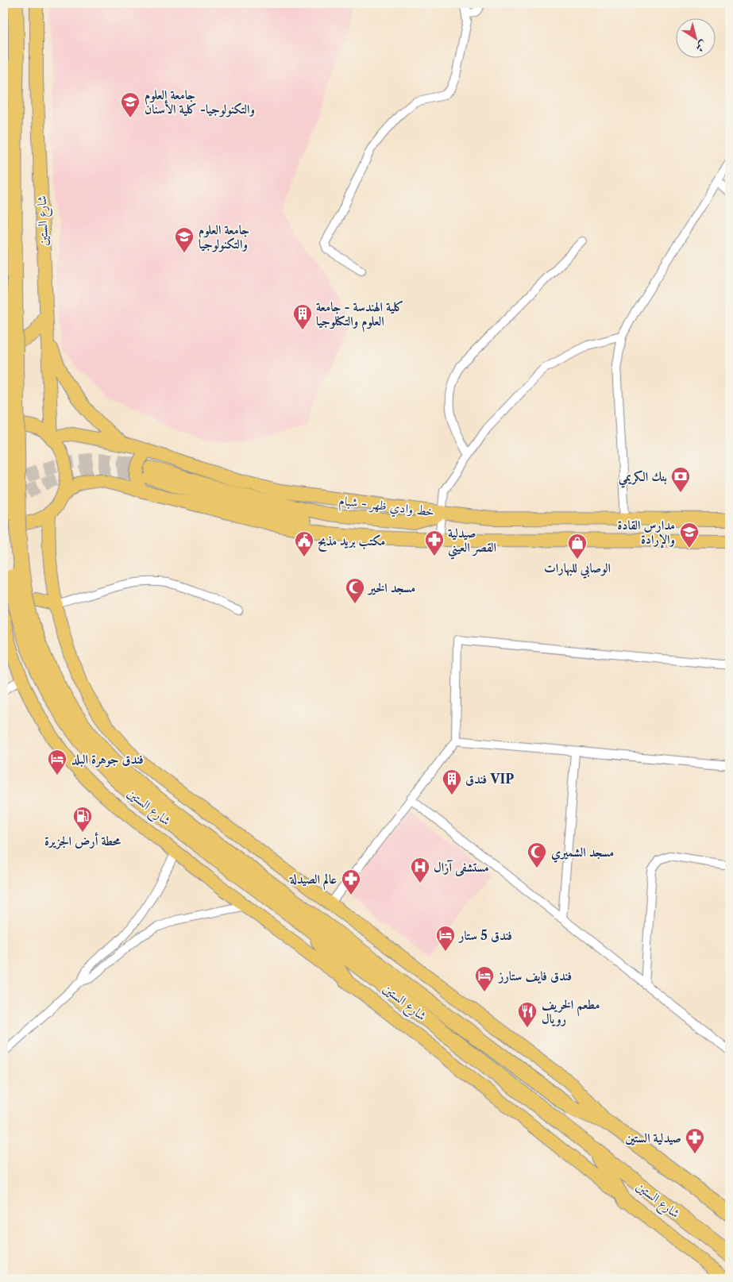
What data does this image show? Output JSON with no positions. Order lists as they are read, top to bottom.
{
  "streets": {
    "highway": ["شارع الستين"],
    "main road": ["خط وادي ظهر - شبام"]
  },
  "crossings": [
    ["شارع الستين", "خط وادي ظهر - شبام"]
  ],
  "places": {
    "school or university": ["جامعة العلوم والتكنولوجيا- كلية الأسنان", "جامعة العلوم والتكنولوجيا", "مدارس القادة والإرادة"],
    "building": ["كلية الهندسة - جامعة العلوم والتكنلوجيا", "فندق VIP"],
    "bank": ["بنك الكريمي"],
    "pharmacy": ["صيدلية القصر العيني", "عالم الصيدلة", "صيدلية الستين"],
    "public building": ["مكتب بريد مذبح"],
    "shop": ["الوصابي للبهارات"],
    "mosque": ["مسجد الخير", "مسجد الشميري"],
    "hotel": ["فندق جوهرة البلد", "فندق 5 ستار", "فندق فايف ستارز"],
    "fuel station": ["محطة أرض الجزيرة"],
    "hospital": ["مستشفى آزال"],
    "restaurant": ["مطعم الخريف رويال"]
  },
  "north": "bottom right"
}
